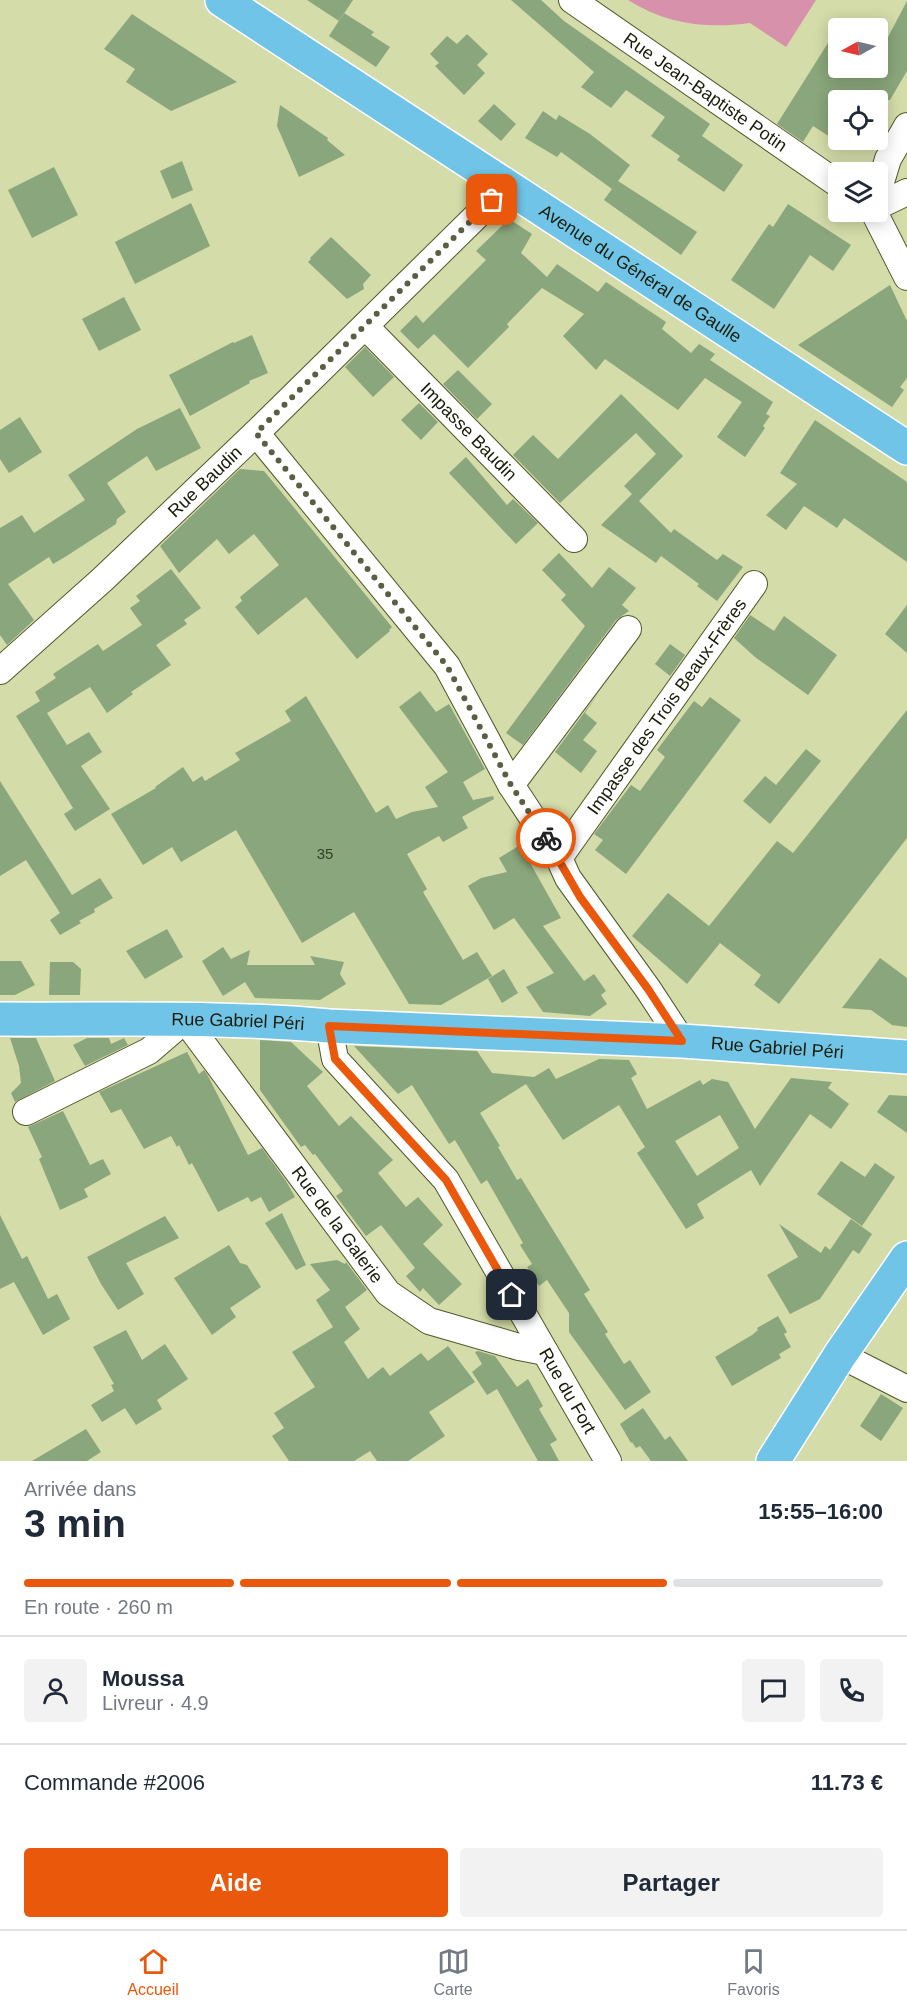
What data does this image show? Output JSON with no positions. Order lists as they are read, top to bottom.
{
  "streets": {
    "main road": ["Avenue du Général de Gaulle", "Rue Gabriel Péri"],
    "street": [
      "Rue Jean-Baptiste Potin",
      "Impasse Baudin",
      "Rue Baudin",
      "Impasse des Trois Beaux-Frères",
      "Rue de la Galerie",
      "Rue du Fort"
    ]
  },
  "crossings": [
    ["Avenue du Général de Gaulle", "Rue Baudin"],
    ["Impasse Baudin", "Rue Baudin"],
    ["Rue Gabriel Péri", "Rue de la Galerie"],
    ["Rue Gabriel Péri", "Rue du Fort"],
    ["Rue de la Galerie", "Rue du Fort"]
  ],
  "house_numbers": ["35"],
  "north": "left",
  "page": {
    "heading": ["3 min", "Arrivée dans", "15:55–16:00"],
    "panel": [
      "Moussa",
      "Livreur · 4.9",
      "Commande #2006",
      "11.73 €"
    ],
    "bar": "En route · 260 m",
    "buttons": ["Aide", "Partager"],
    "tabs": ["Accueil", "Carte", "Favoris"]
  }
}
